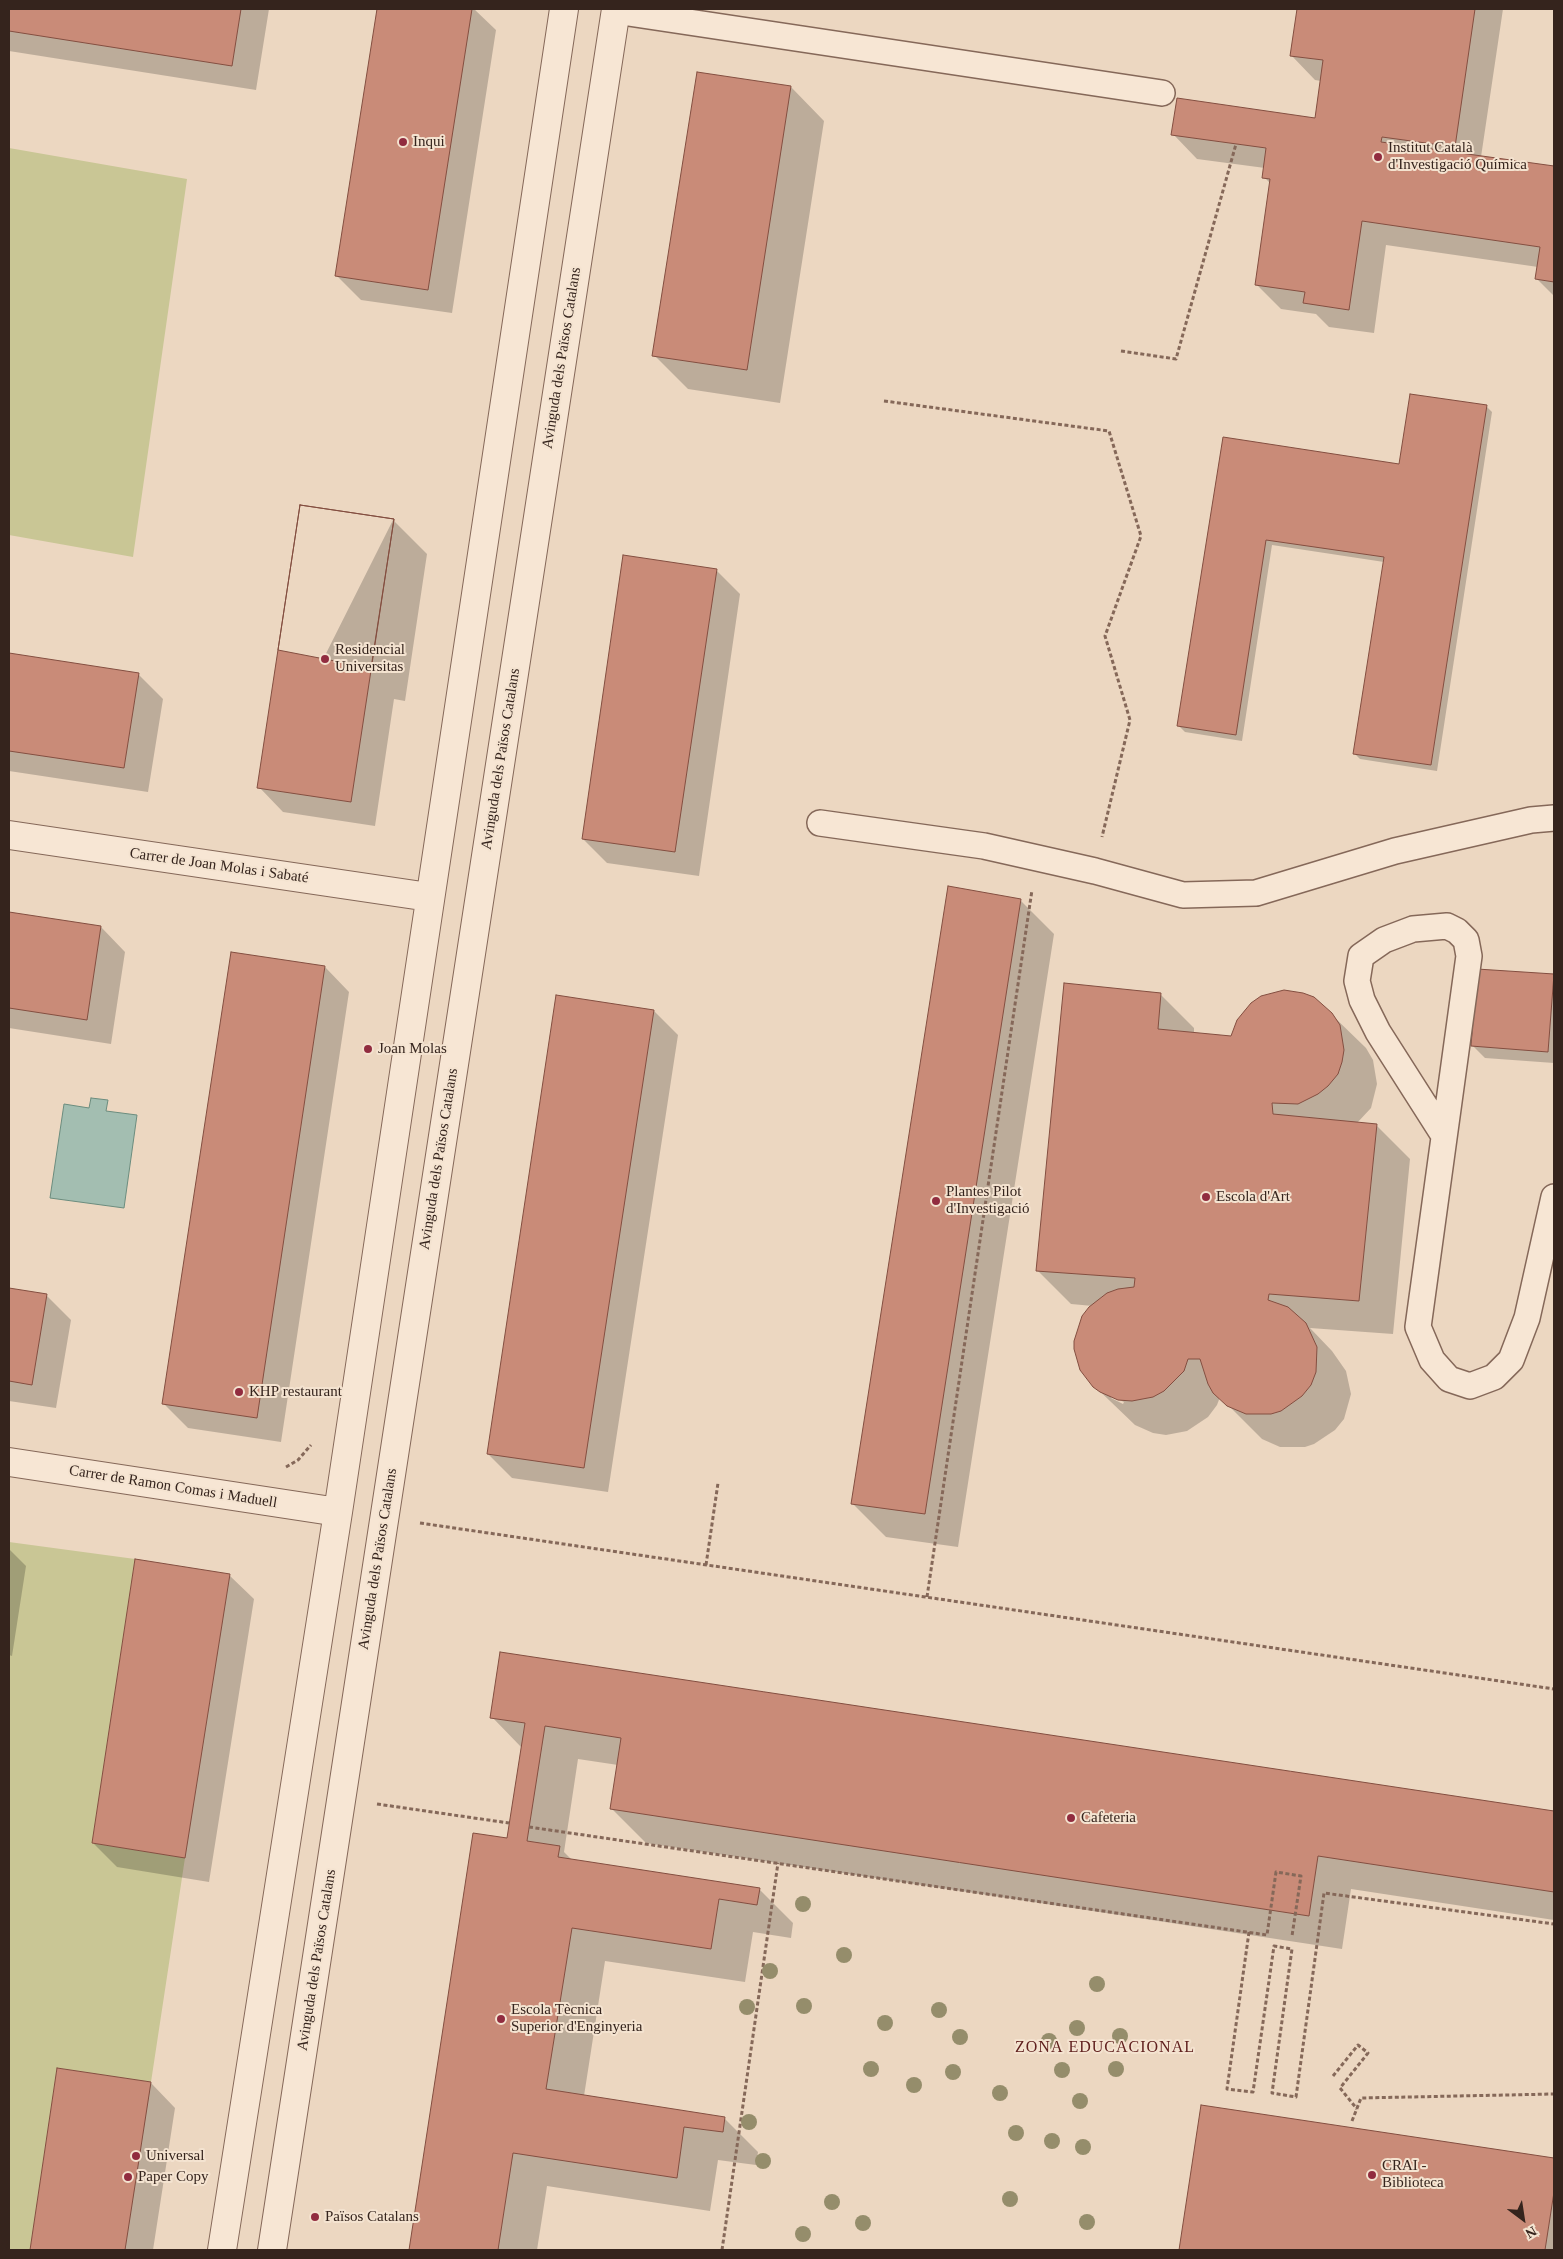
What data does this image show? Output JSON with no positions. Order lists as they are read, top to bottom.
{
  "streets": {
    "street": ["Avinguda dels Països Catalans", "Carrer de Joan Molas i Sabaté", "Carrer de Ramon Comas i Maduell"]
  },
  "districts": ["ZONA EDUCACIONAL"],
  "places": [
    "Inqui",
    "Institut Català d'Investigació Química",
    "Residencial Universitas",
    "Joan Molas",
    "Escola d'Art",
    "Plantes Pilot d'Investigació",
    "KHP restaurant",
    "Cafeteria",
    "Escola Tècnica Superior d'Enginyeria",
    "Universal",
    "CRAI - Biblioteca",
    "Paper Copy",
    "Països Catalans"
  ],
  "north": "bottom right"
}
